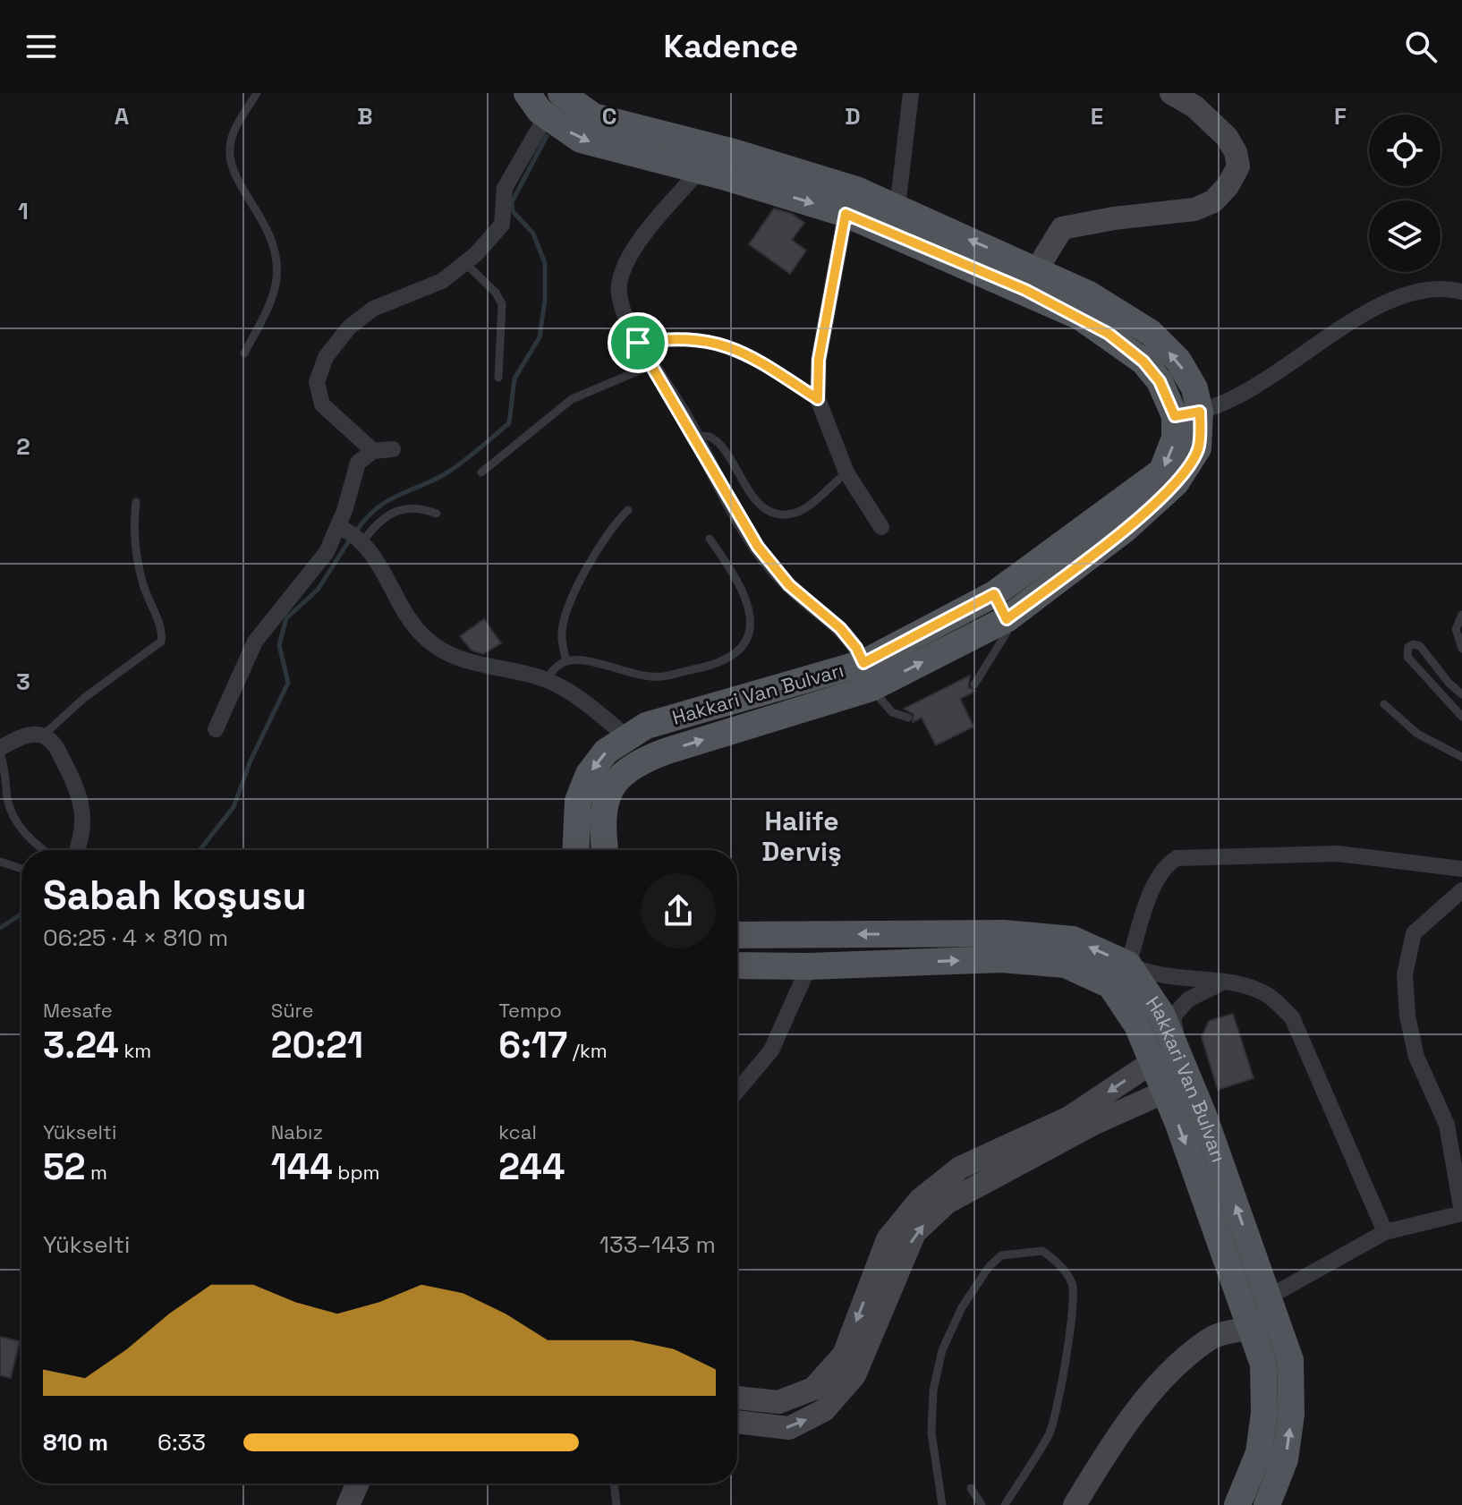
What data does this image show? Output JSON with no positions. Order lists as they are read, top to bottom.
{
  "streets": {
    "main road": ["Hakkari Van Bulvarı"]
  },
  "districts": ["Halife Derviş"],
  "page": {
    "header": "Kadence",
    "heading": ["Sabah koşusu", "06:25 · 4 × 810 m"],
    "stats": [
      ["Mesafe", "3.24 km"],
      ["Süre", "20:21"],
      ["Tempo", "6:17 /km"],
      ["Yükselti", "52 m"],
      ["Nabız", "144 bpm"],
      ["kcal", "244"]
    ],
    "chart": ["Yükselti", "133–143 m"],
    "list": [
      {
        "name": "810 m",
        "note": "6:33"
      }
    ]
  },
  "grid": {
    "columns": [
      "A",
      "B",
      "C",
      "D",
      "E",
      "F"
    ],
    "rows": ["1", "2", "3"]
  }
}
